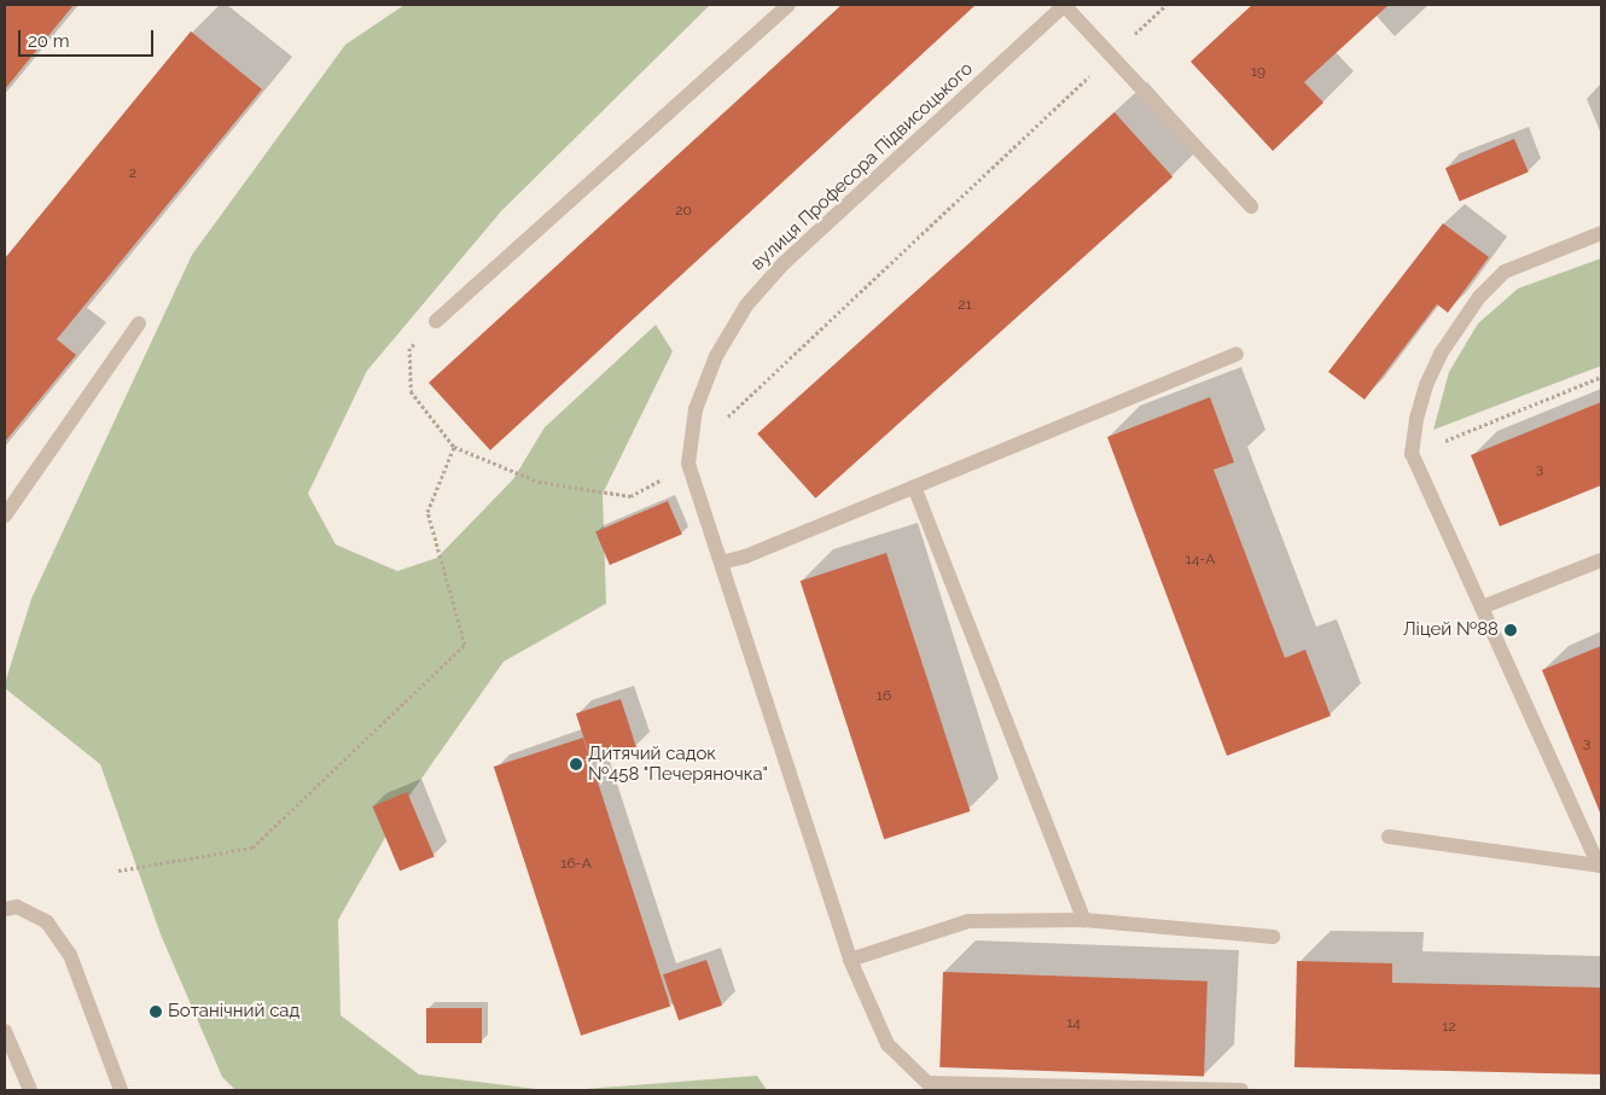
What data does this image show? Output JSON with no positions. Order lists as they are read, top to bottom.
{
  "streets": {
    "street": ["вулиця Професора Підвисоцького"]
  },
  "places": ["Ліцей №88", "Дитячий садок №458 \"Печеряночка\"", "Ботанічний сад"],
  "house_numbers": [
    "19",
    "2",
    "20",
    "21",
    "3",
    "14-А",
    "16",
    "3",
    "16-А",
    "14",
    "12"
  ],
  "scale_bar": "20 m"
}
